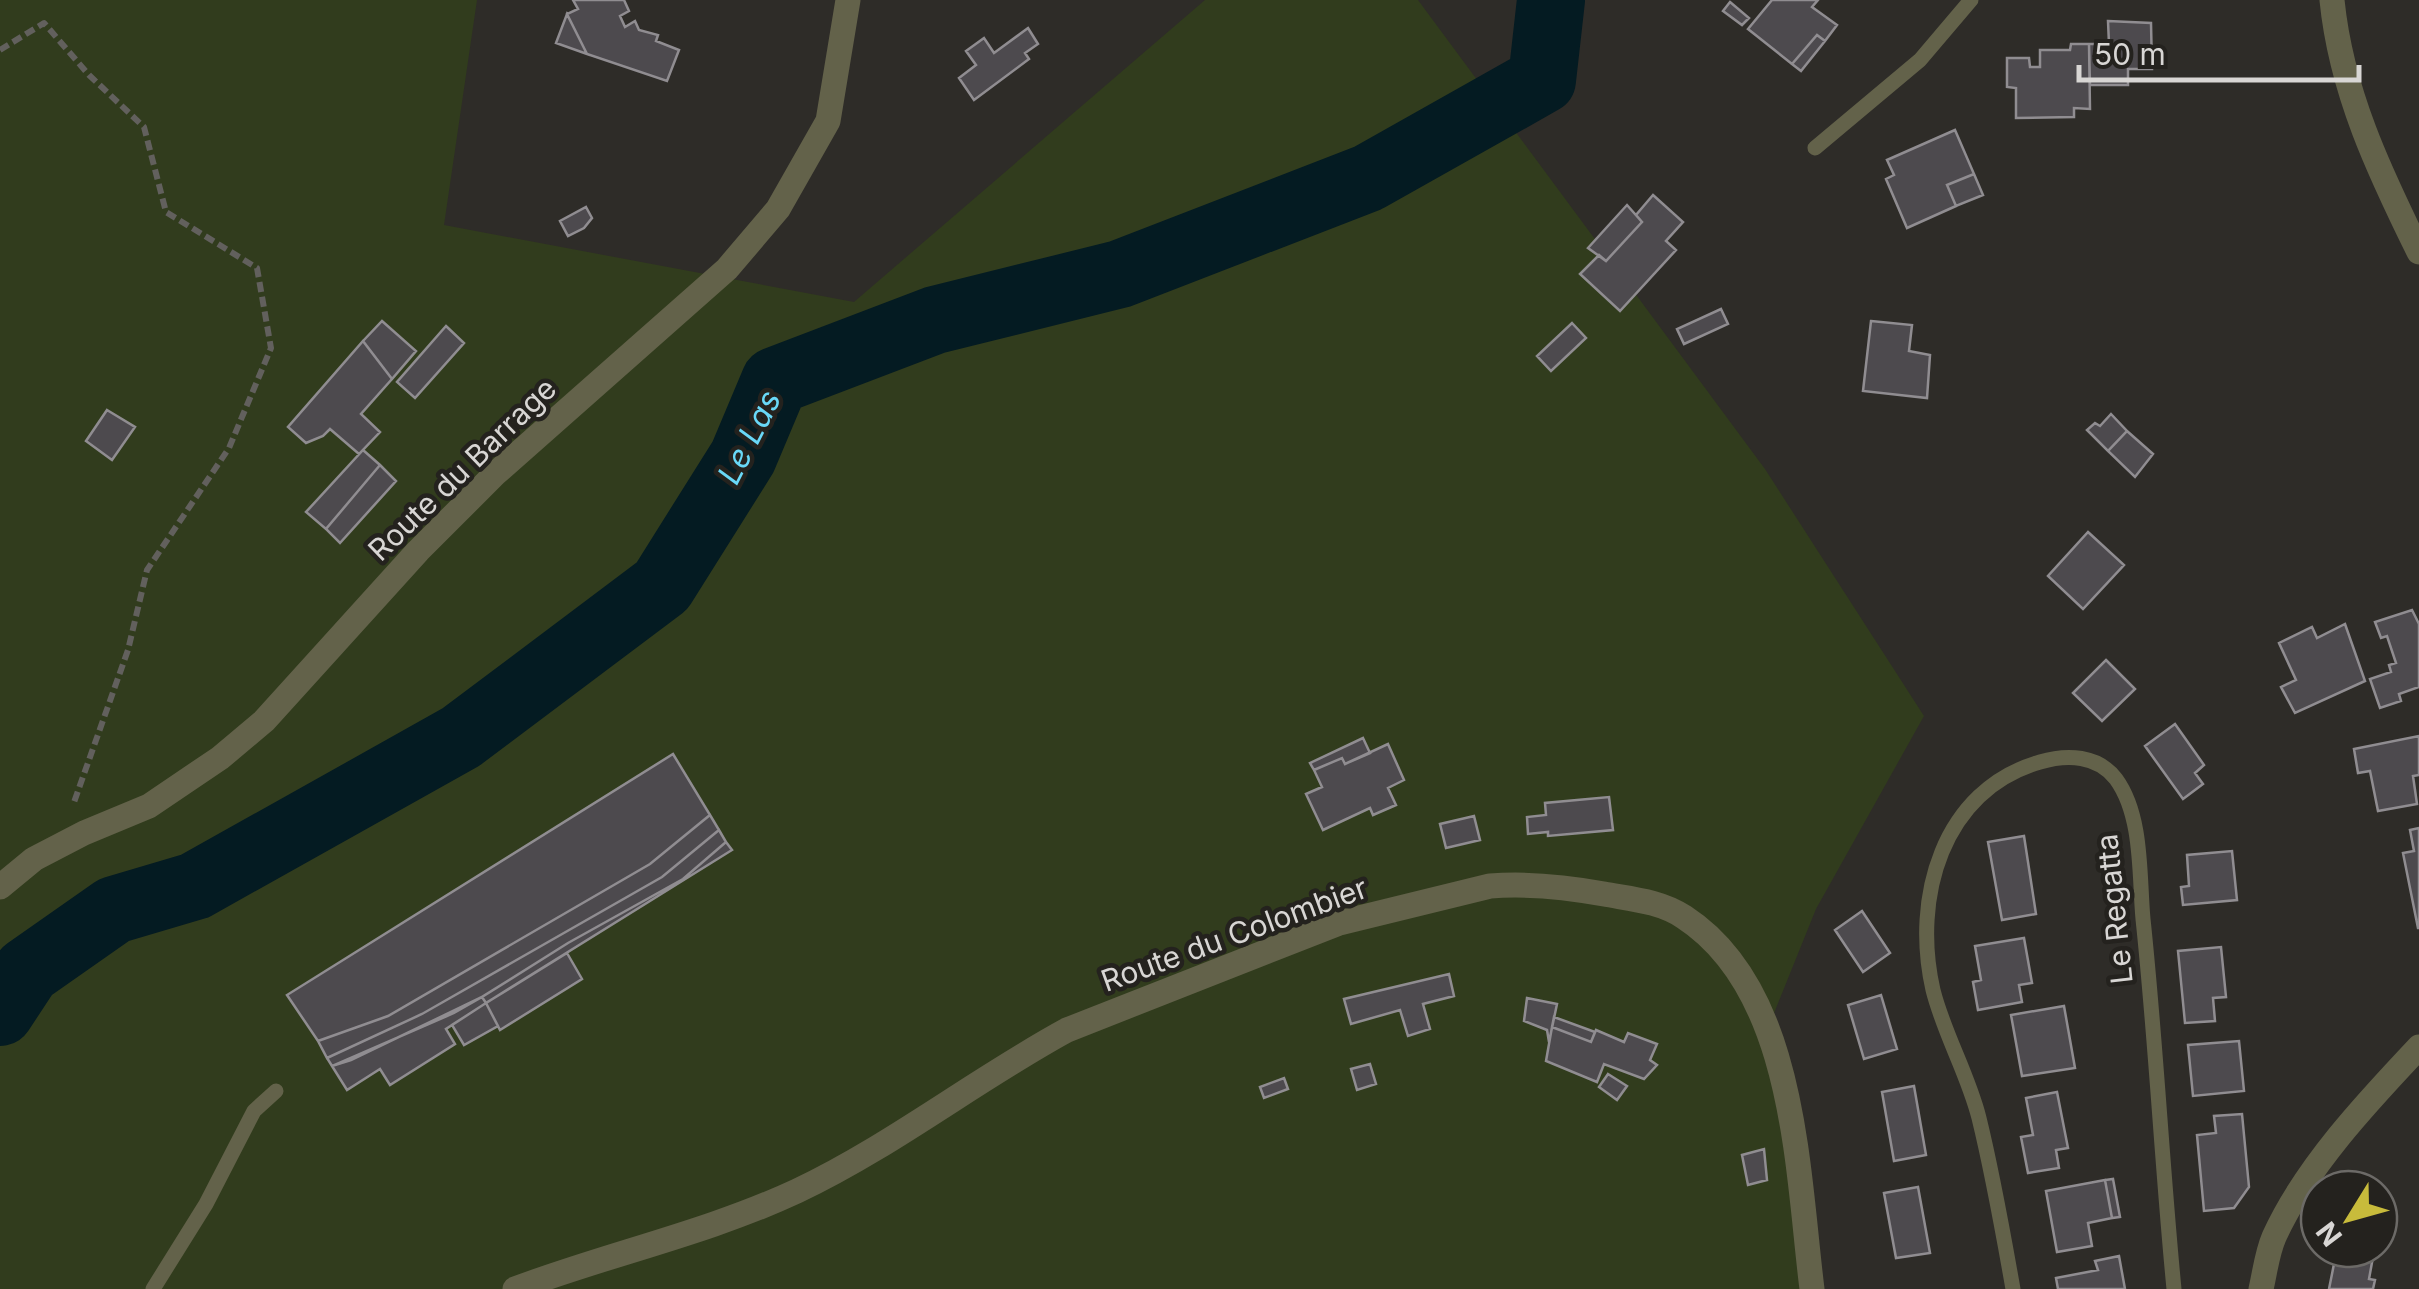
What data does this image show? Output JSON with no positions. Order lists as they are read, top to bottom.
{
  "streets": {
    "street": ["Route du Barrage", "Route du Colombier"],
    "lane": ["Le Regatta"]
  },
  "water": ["Le Las"],
  "scale_bar": "50 m",
  "north": "bottom left"
}
